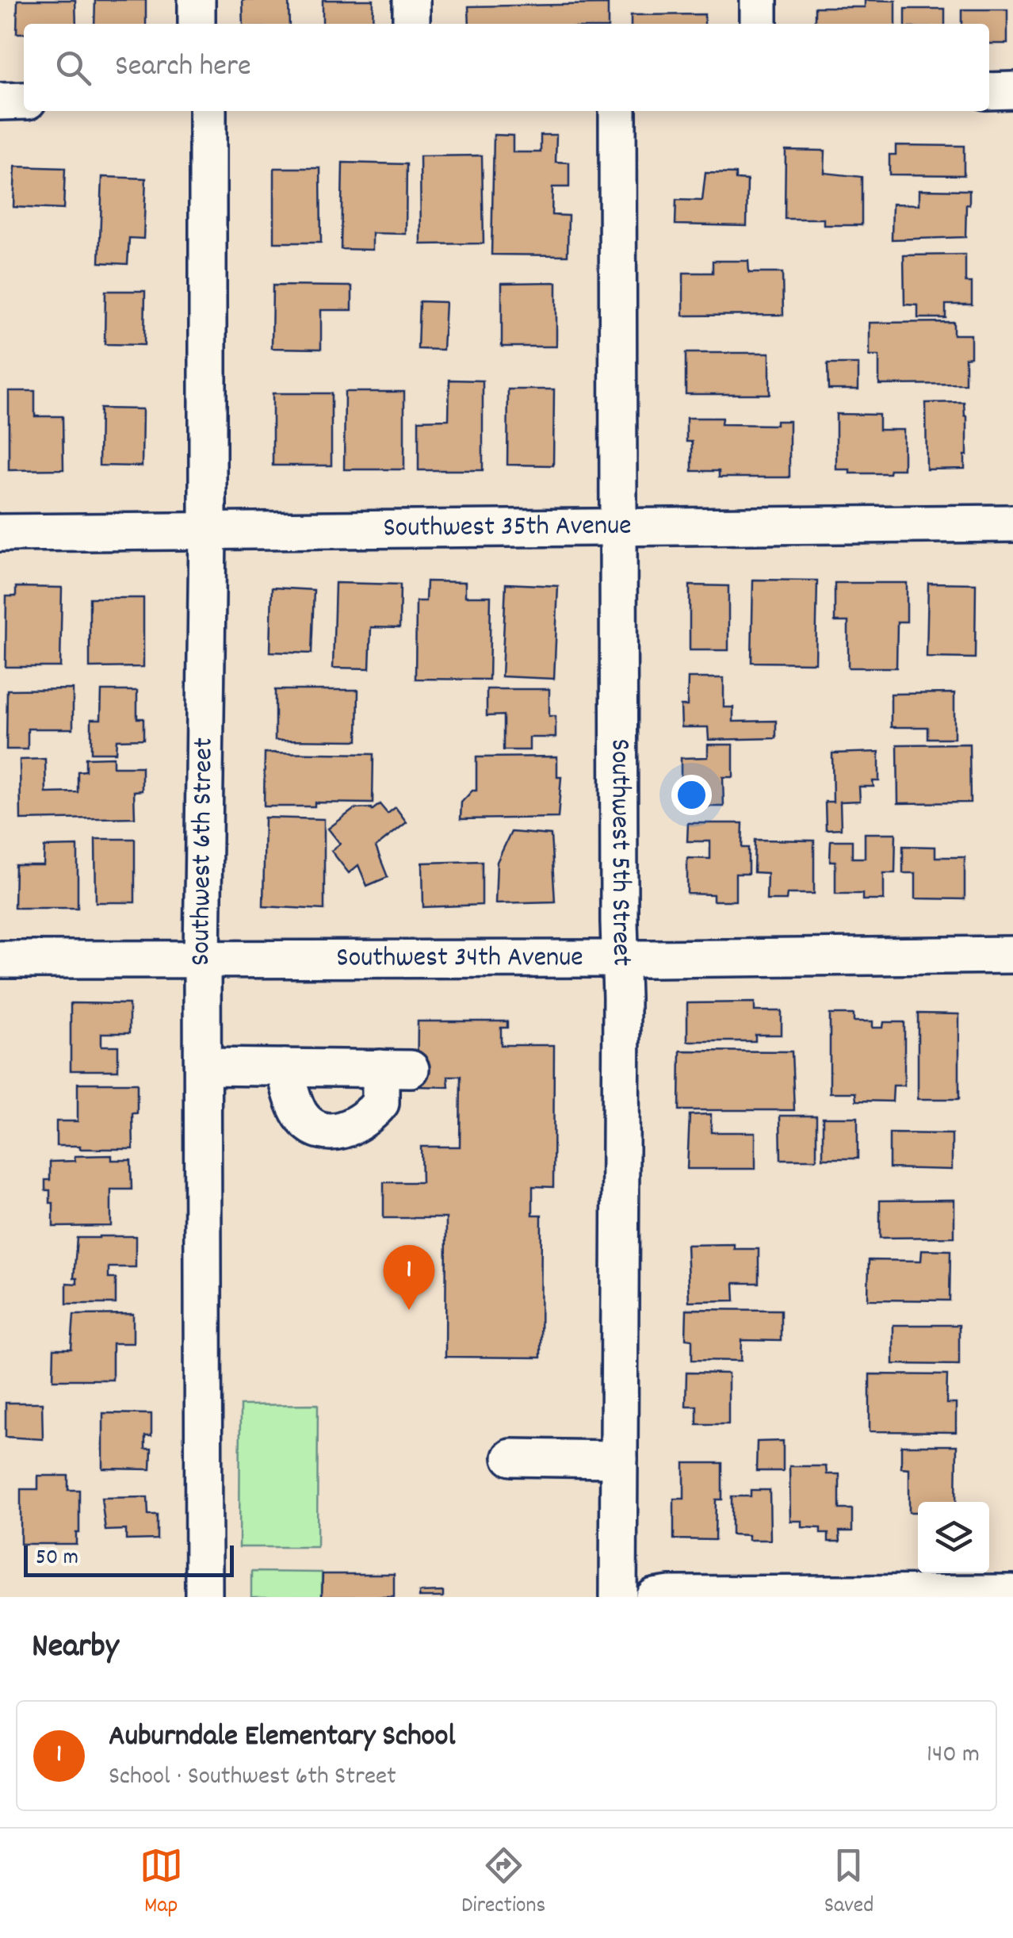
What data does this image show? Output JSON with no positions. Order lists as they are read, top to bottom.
{
  "streets": {
    "street": [
      "Southwest 35th Avenue",
      "Southwest 6th Street",
      "Southwest 5th Street",
      "Southwest 34th Avenue"
    ]
  },
  "crossings": [
    ["Southwest 35th Avenue", "Southwest 6th Street"],
    ["Southwest 35th Avenue", "Southwest 5th Street"],
    ["Southwest 6th Street", "Southwest 34th Avenue"],
    ["Southwest 5th Street", "Southwest 34th Avenue"]
  ],
  "scale_bar": "50 m",
  "page": {
    "search": "Search here",
    "pins": "1",
    "scale": "50 m",
    "heading": "Nearby",
    "list": [
      {
        "mark": "1",
        "name": "Auburndale Elementary School",
        "note": "School · Southwest 6th Street",
        "value": "140 m"
      }
    ],
    "nav": ["Map", "Directions", "Saved"]
  }
}
